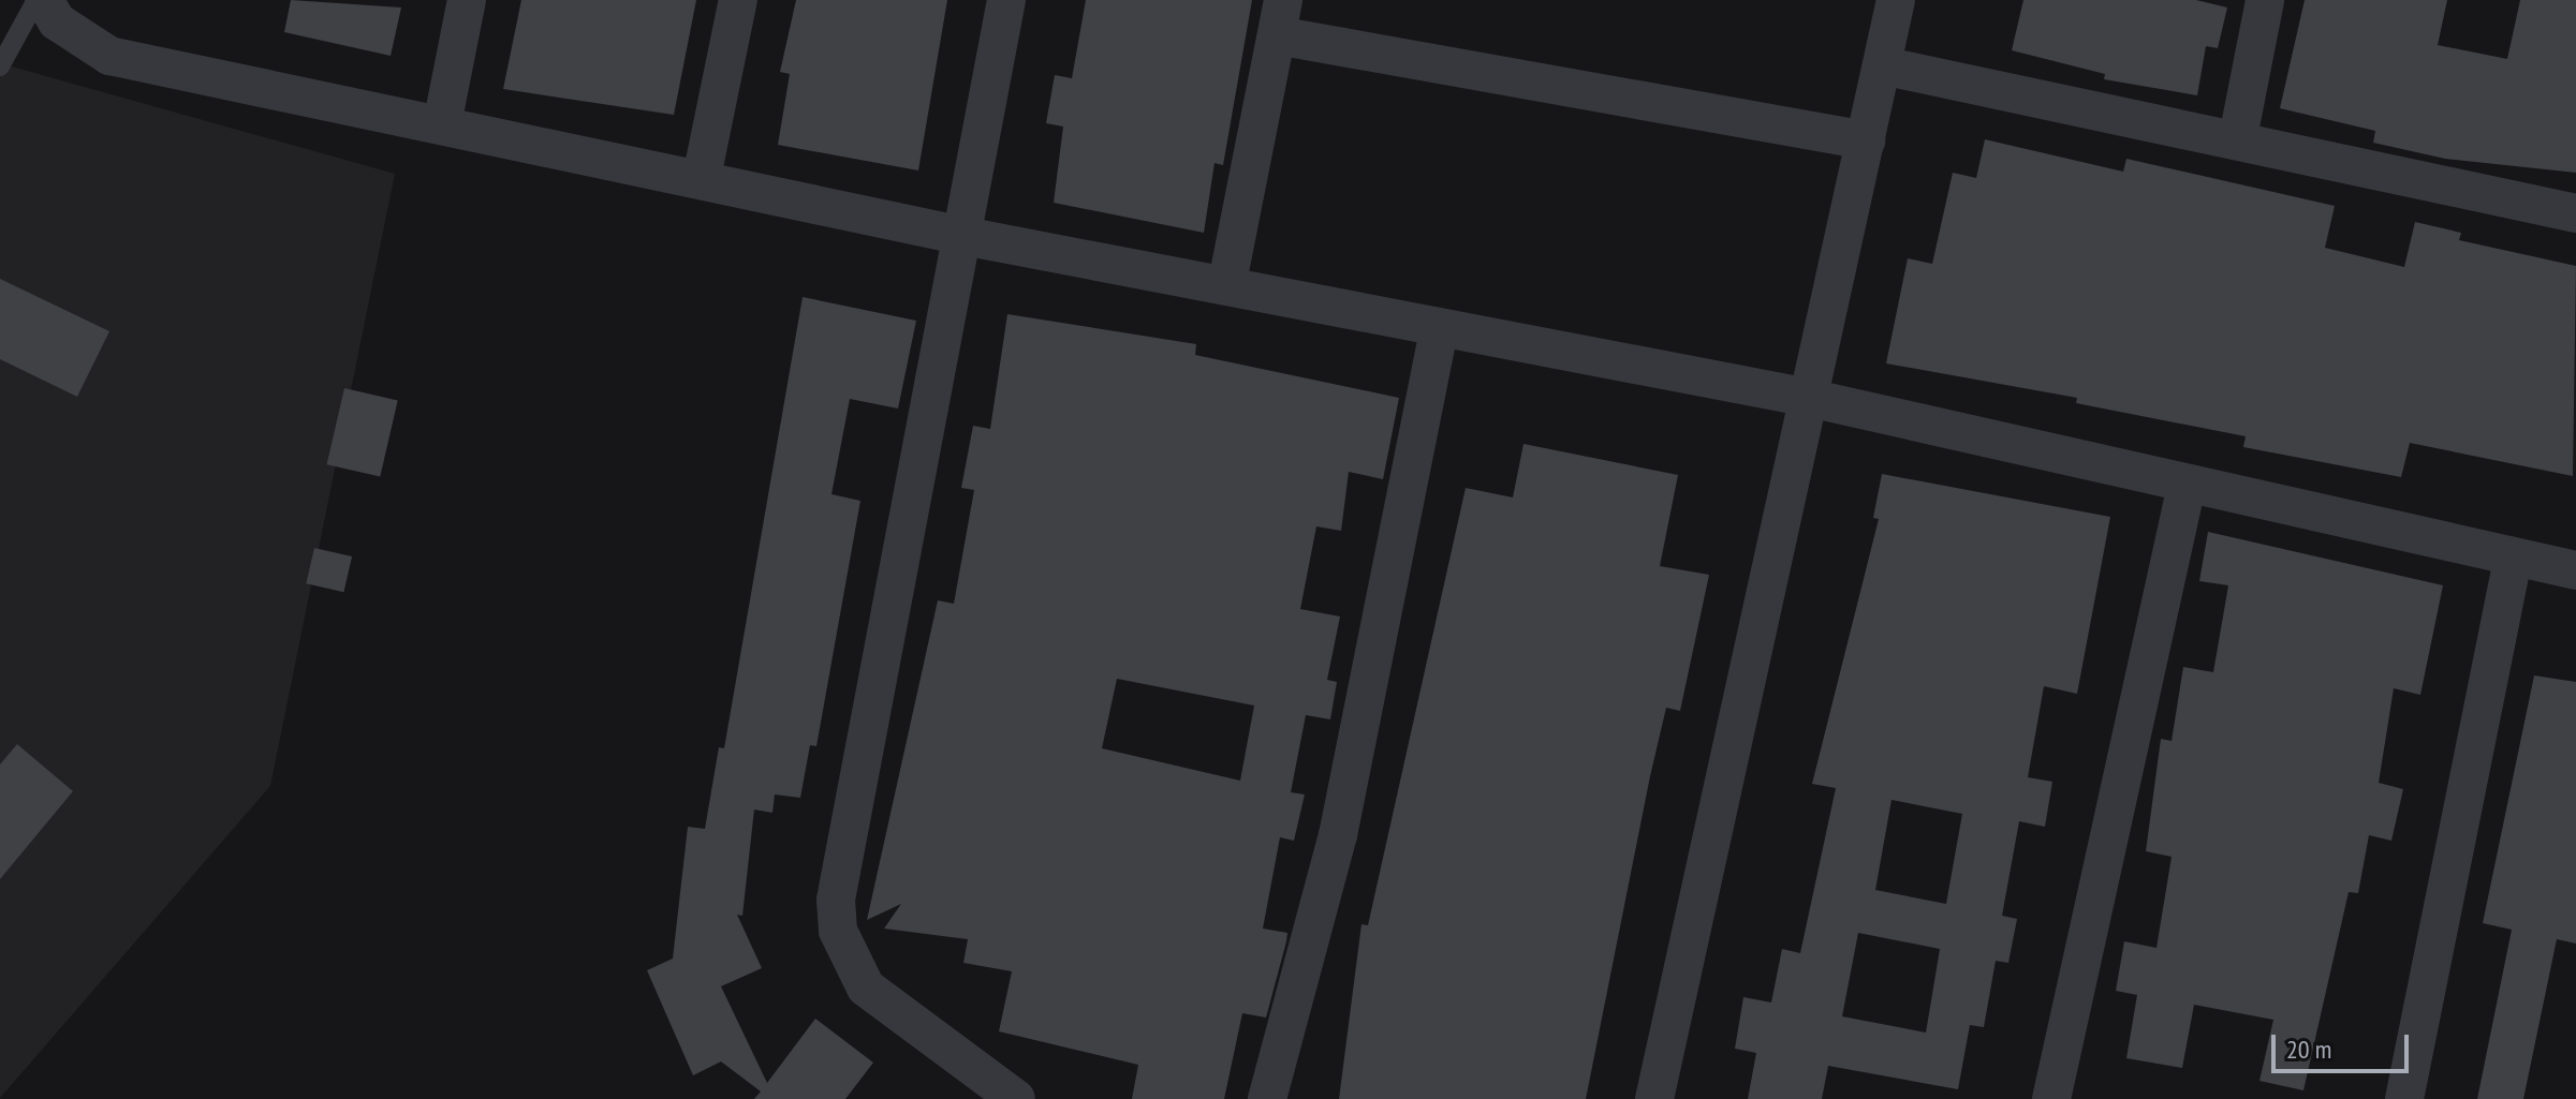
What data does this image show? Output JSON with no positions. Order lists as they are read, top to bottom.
{
  "scale_bar": "20 m"
}
